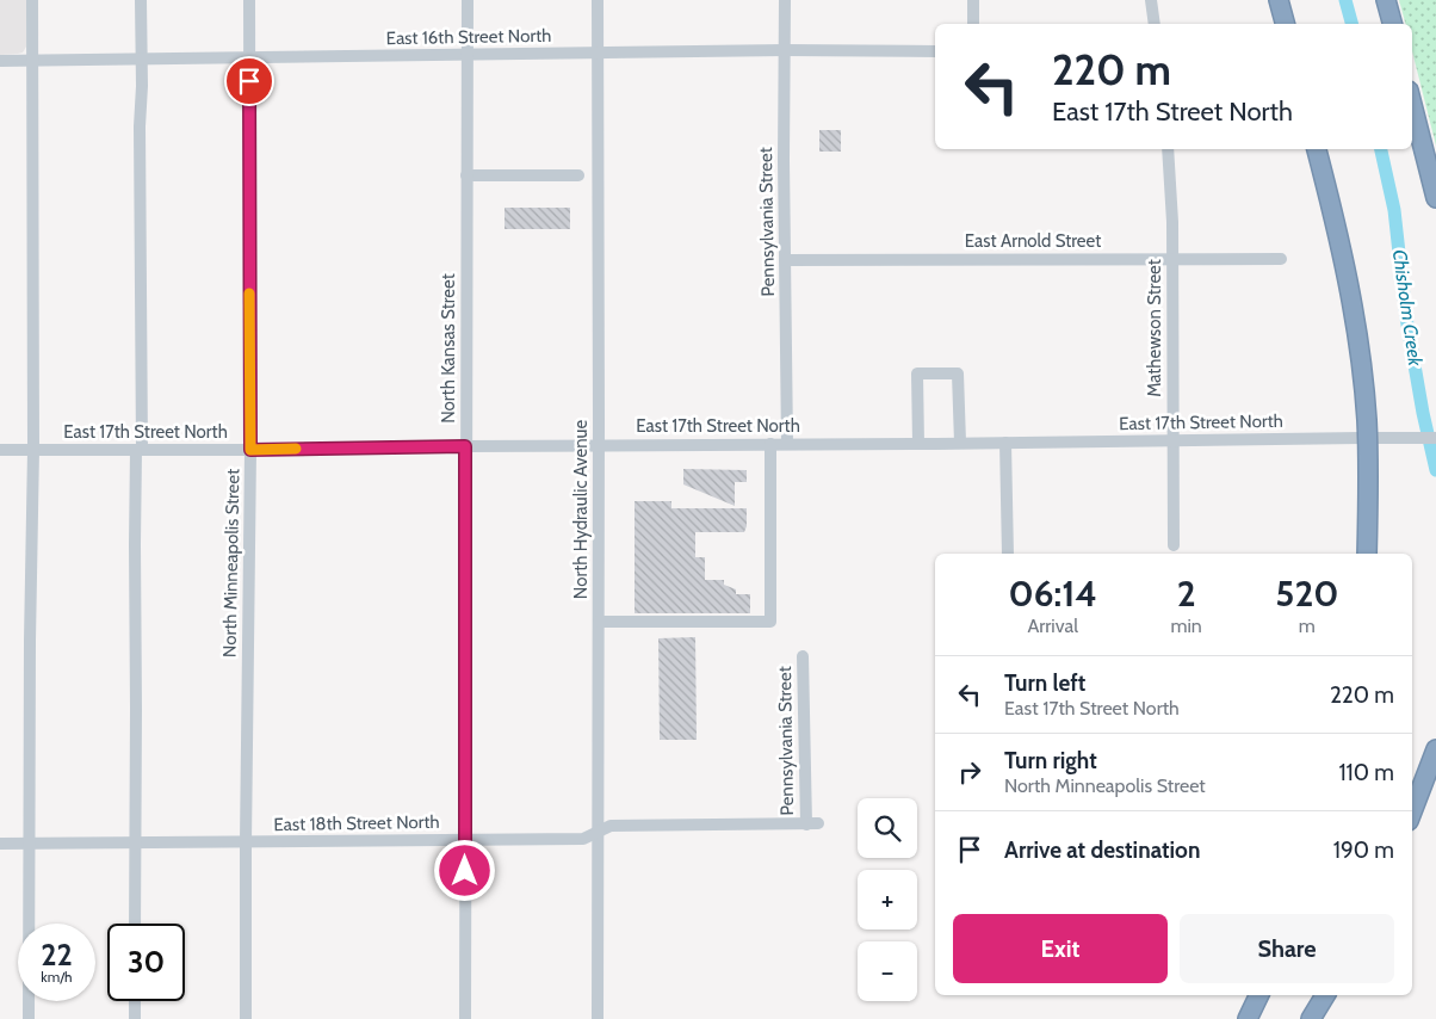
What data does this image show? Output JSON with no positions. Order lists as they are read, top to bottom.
{
  "streets": {
    "street": [
      "East 16th Street North",
      "Pennsylvania Street",
      "East Arnold Street",
      "Mathewson Street",
      "North Kansas Street",
      "East 17th Street North",
      "North Hydraulic Avenue",
      "North Minneapolis Street",
      "East 18th Street North"
    ]
  },
  "crossings": [
    ["East 16th Street North", "Pennsylvania Street"],
    ["East 16th Street North", "North Kansas Street"],
    ["East 16th Street North", "North Hydraulic Avenue"],
    ["East 16th Street North", "North Minneapolis Street"],
    ["Pennsylvania Street", "East Arnold Street"],
    ["Pennsylvania Street", "East 17th Street North"],
    ["Pennsylvania Street", "East 18th Street North"],
    ["East Arnold Street", "Mathewson Street"],
    ["Mathewson Street", "East 17th Street North"],
    ["North Kansas Street", "East 17th Street North"],
    ["North Kansas Street", "East 18th Street North"],
    ["East 17th Street North", "North Hydraulic Avenue"],
    ["East 17th Street North", "North Minneapolis Street"],
    ["North Hydraulic Avenue", "East 18th Street North"],
    ["North Minneapolis Street", "East 18th Street North"]
  ],
  "water": ["Chisholm Creek"],
  "page": {
    "turn": ["220 m", "East 17th Street North"],
    "eta": [
      "06:14",
      "Arrival",
      "2",
      "min",
      "520",
      "m"
    ],
    "list": [
      {
        "name": "Turn left",
        "note": "East 17th Street North",
        "value": "220 m"
      },
      {
        "name": "Turn right",
        "note": "North Minneapolis Street",
        "value": "110 m"
      },
      {
        "name": "Arrive at destination",
        "value": "190 m"
      }
    ],
    "map_buttons": ["+", "−"],
    "buttons": ["Exit", "Share"],
    "speed": "22 km/h",
    "limit": "30"
  }
}
